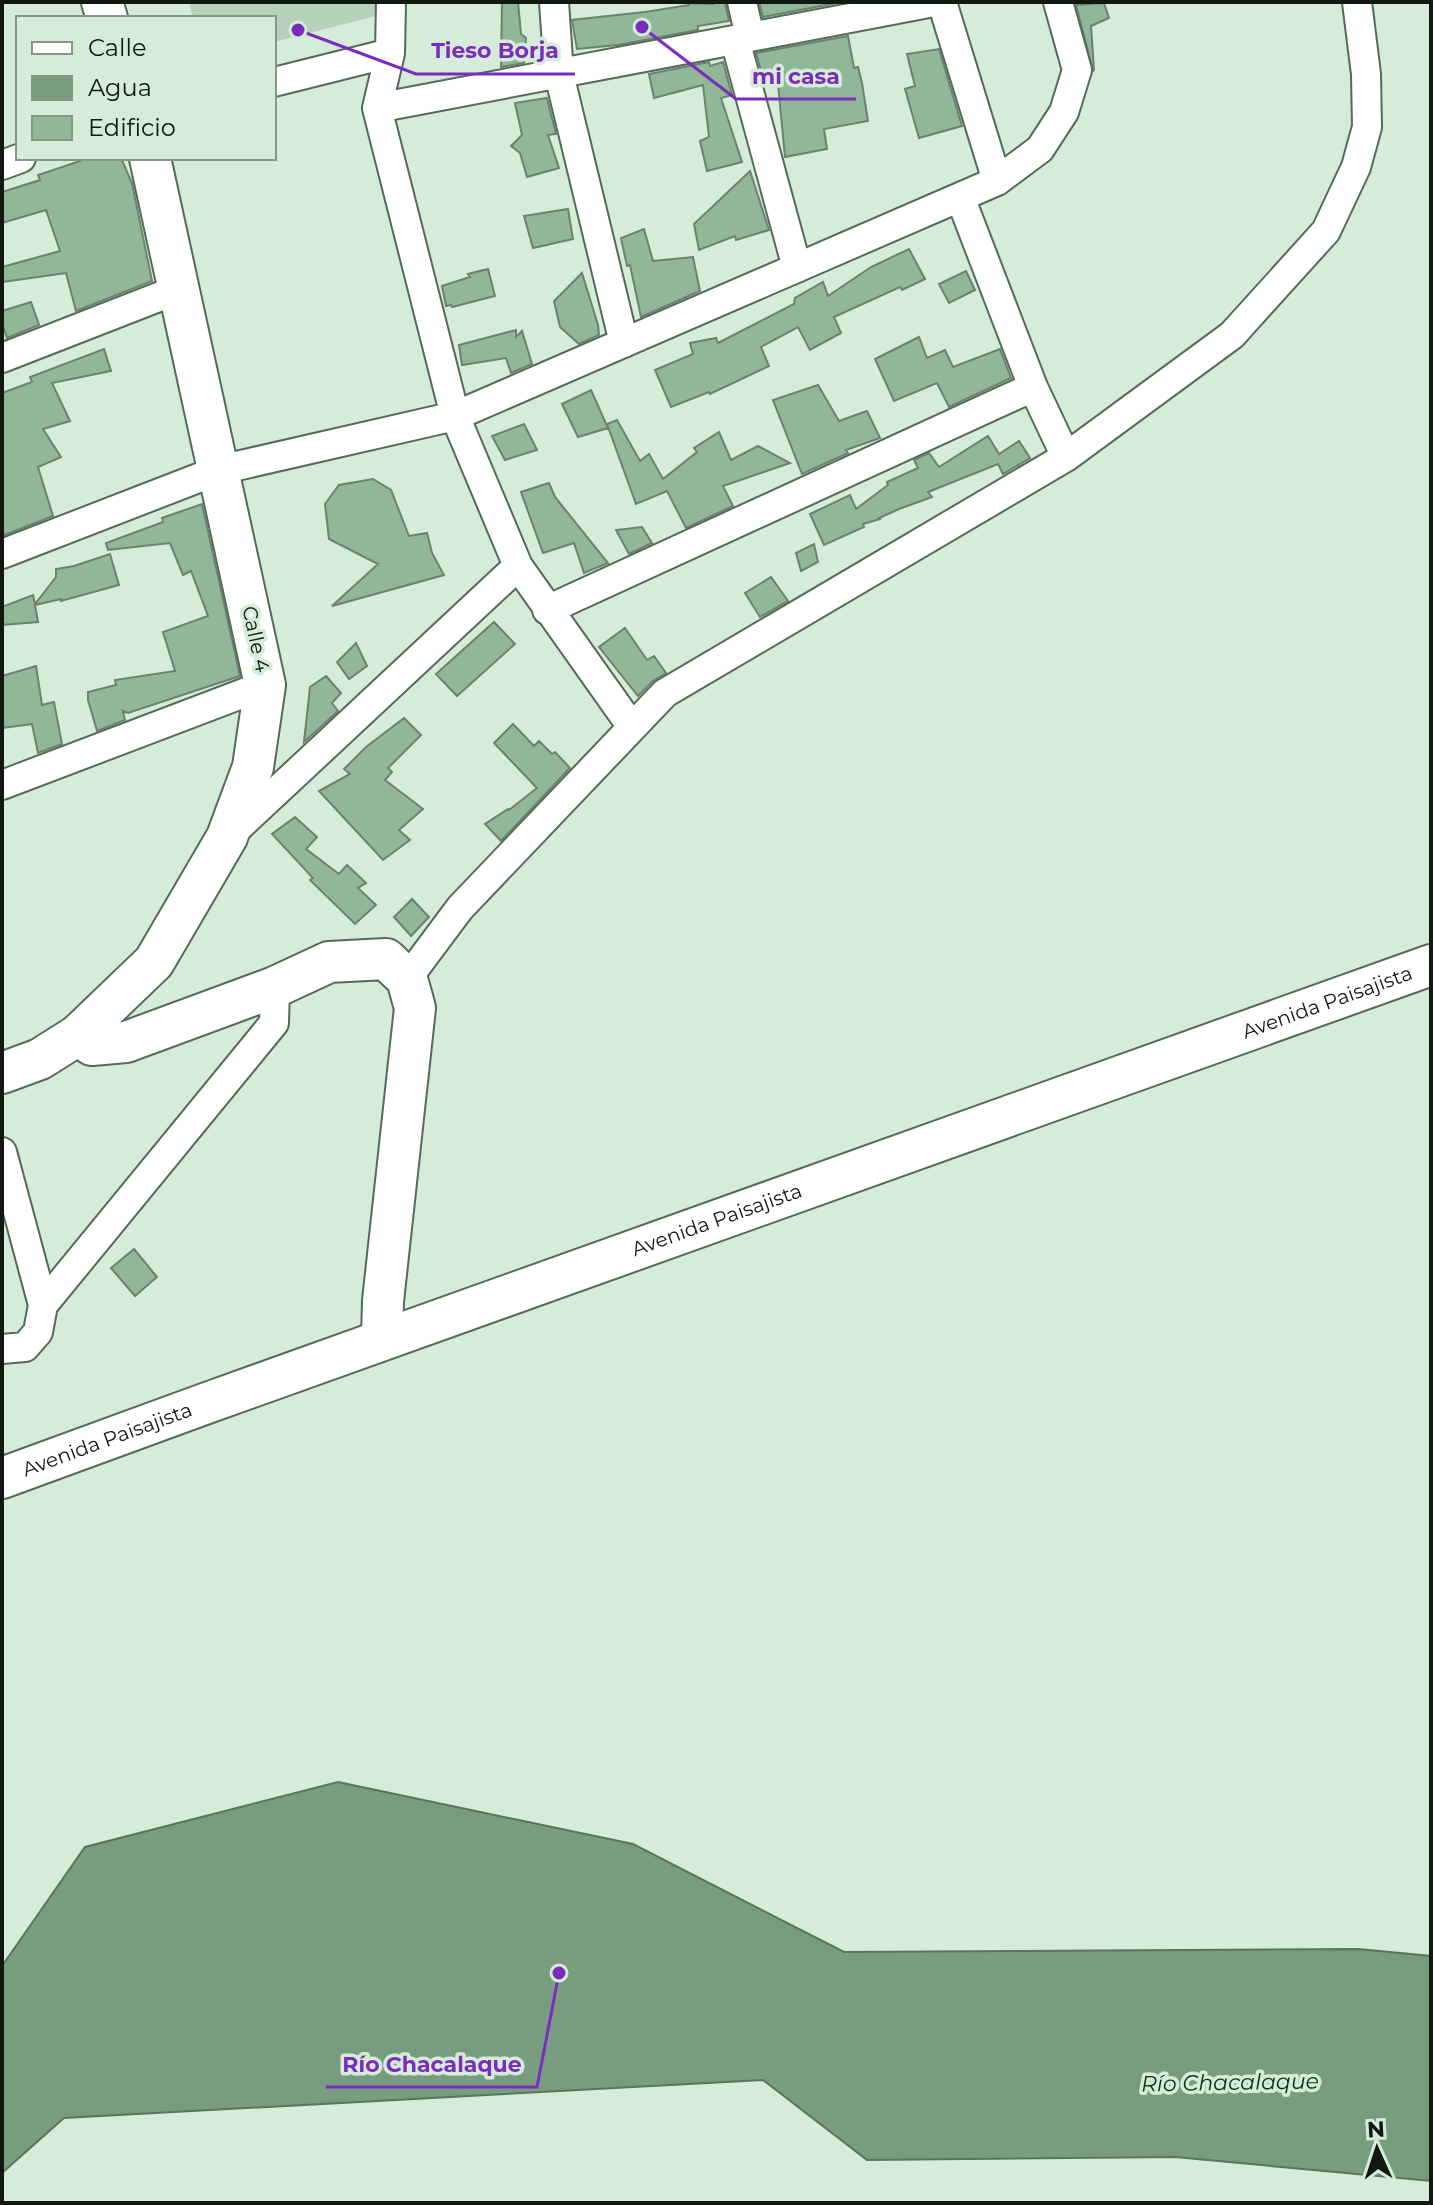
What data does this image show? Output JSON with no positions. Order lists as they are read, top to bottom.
{
  "streets": {
    "street": ["Calle 4", "Avenida Paisajista"]
  },
  "water": ["Río Chacalaque"],
  "places": ["mi casa", "Tieso Borja", "Río Chacalaque"],
  "legend": ["Calle", "Agua", "Edificio"],
  "north": "top"
}
